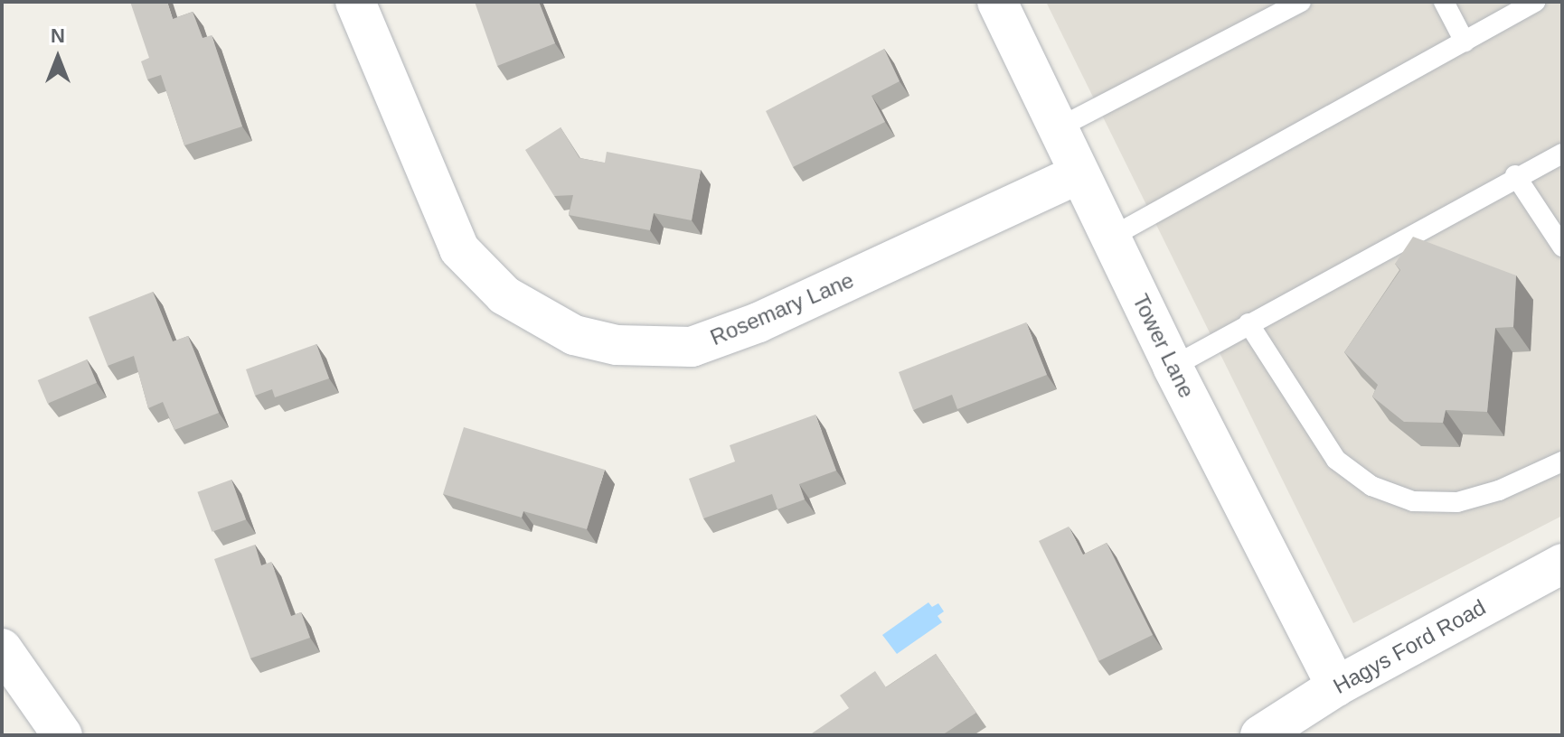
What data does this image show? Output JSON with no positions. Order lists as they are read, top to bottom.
{
  "streets": {
    "street": ["Rosemary Lane", "Tower Lane", "Hagys Ford Road"]
  },
  "crossings": [
    ["Rosemary Lane", "Tower Lane"],
    ["Tower Lane", "Hagys Ford Road"]
  ],
  "north": "top"
}
